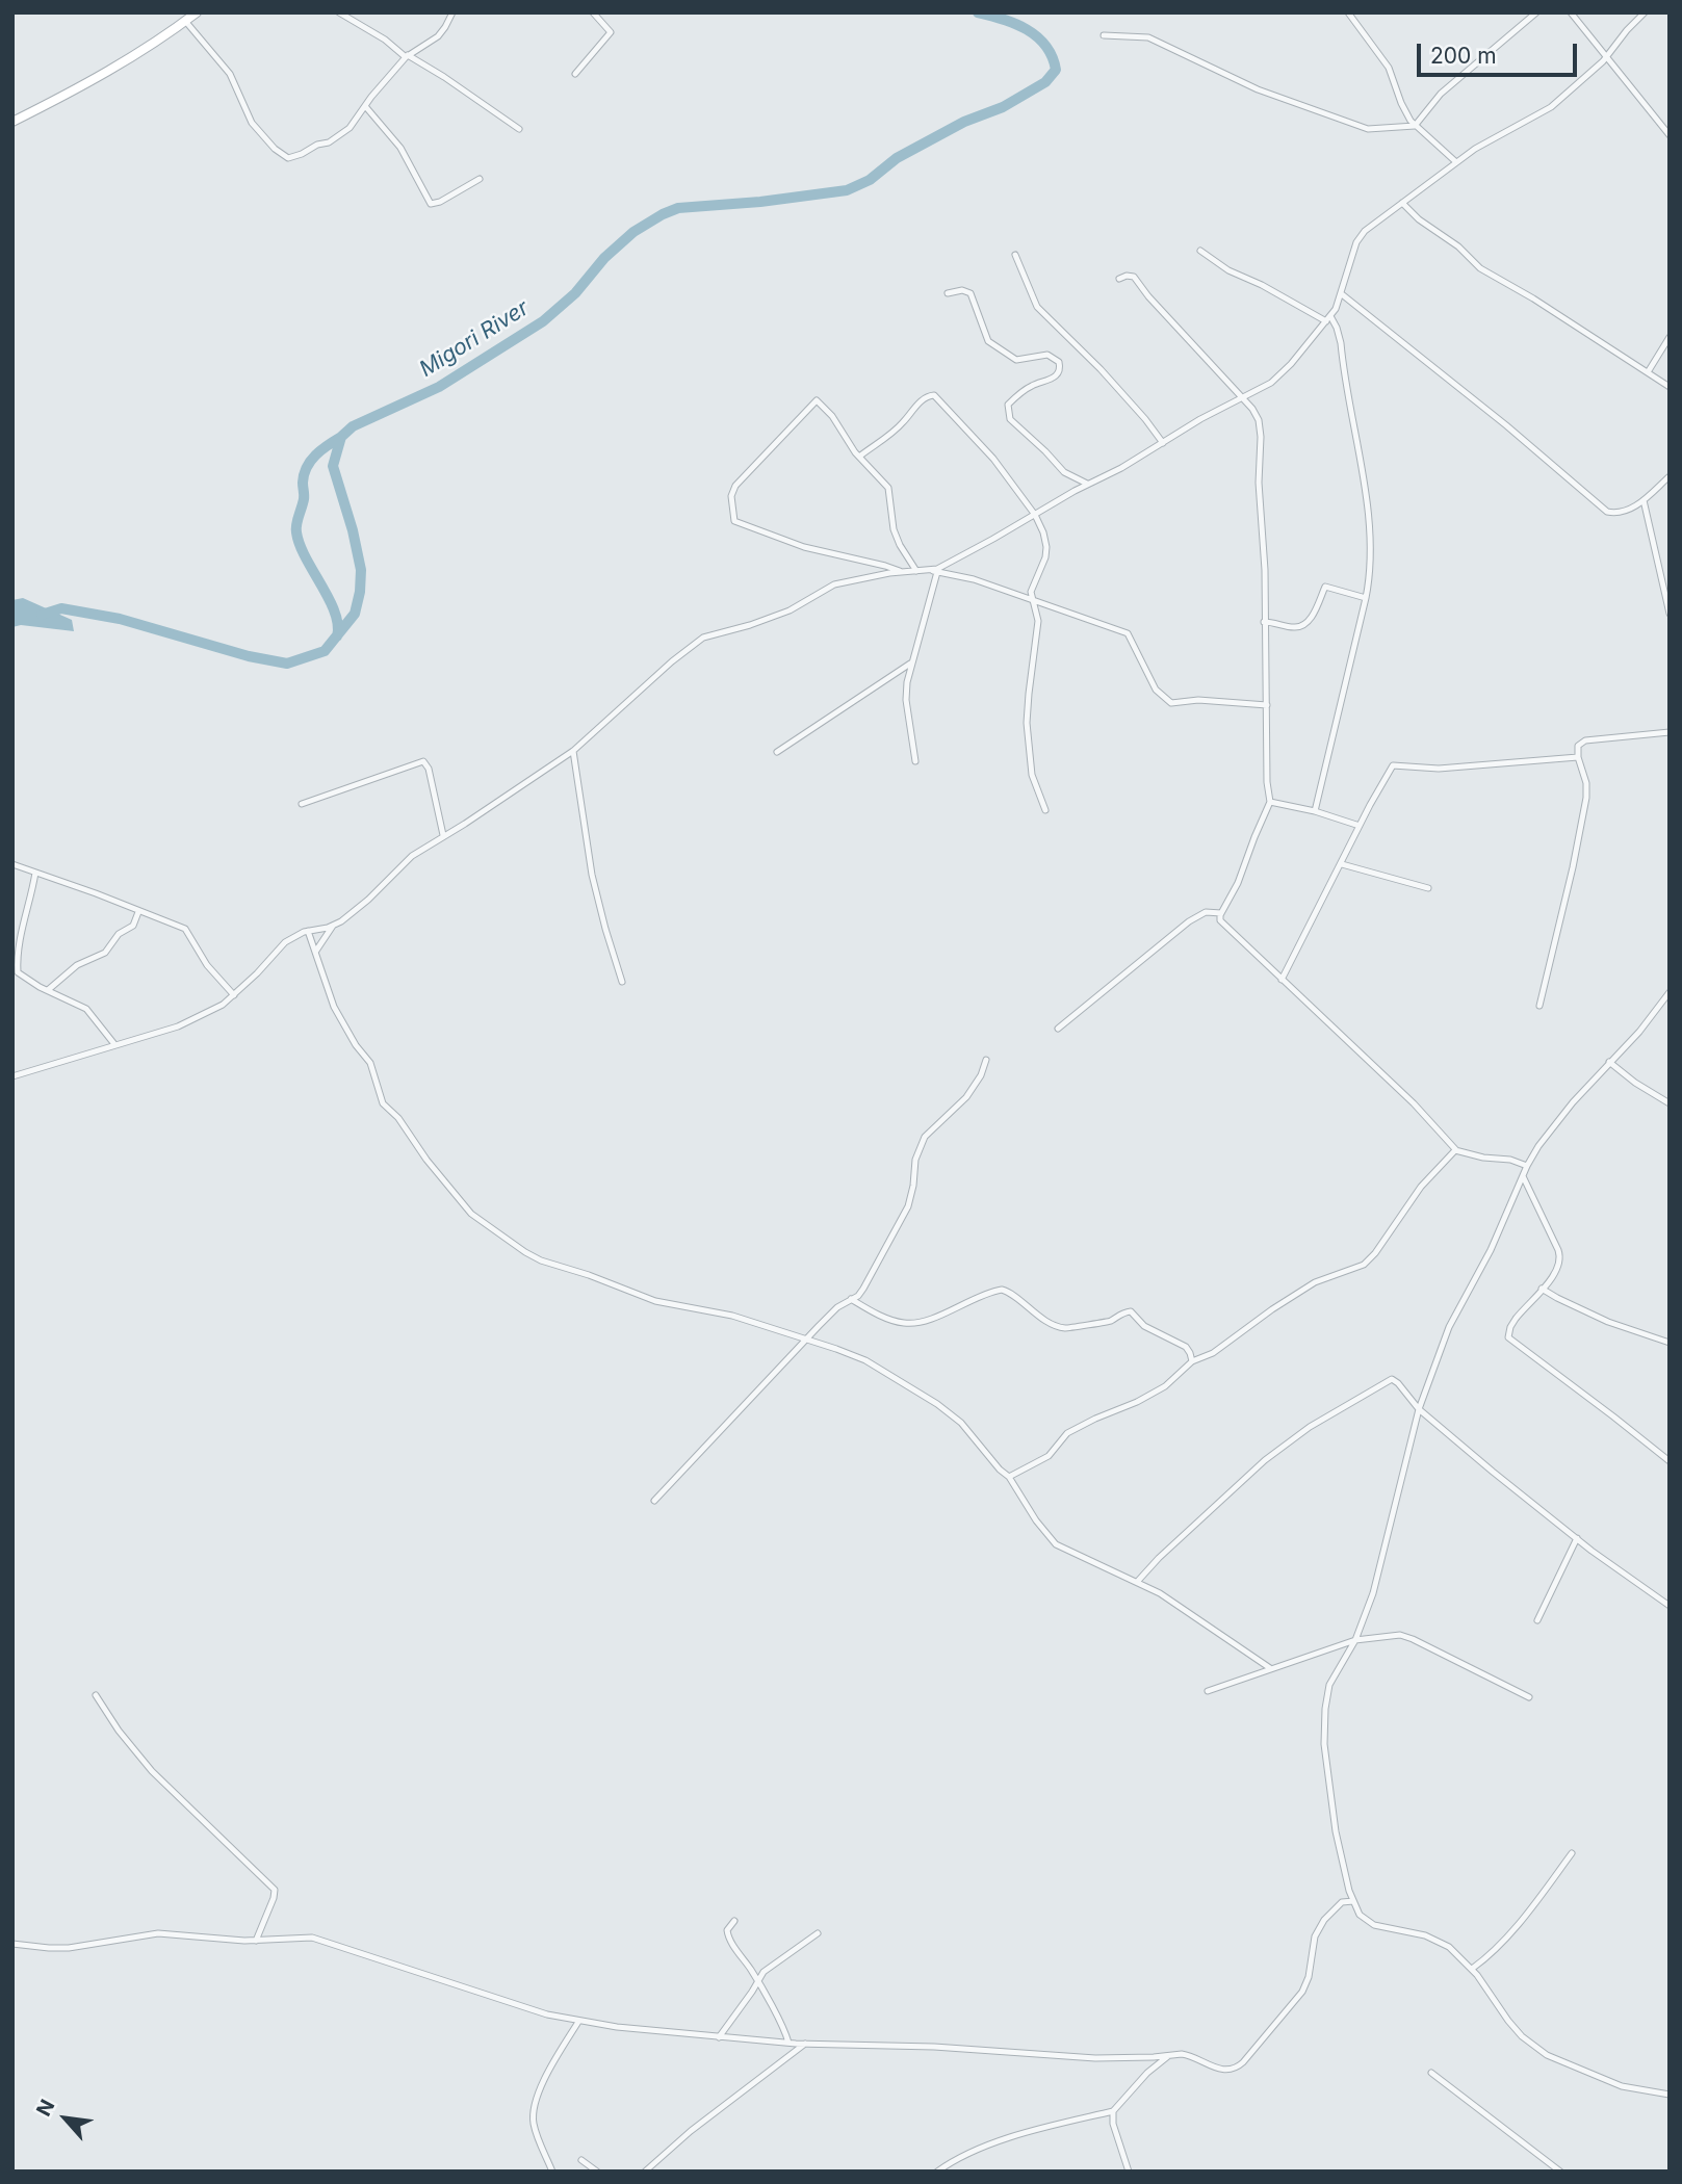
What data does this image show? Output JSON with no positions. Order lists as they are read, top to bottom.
{
  "water": ["Migori River"],
  "scale_bar": "200 m",
  "north": "top left"
}
